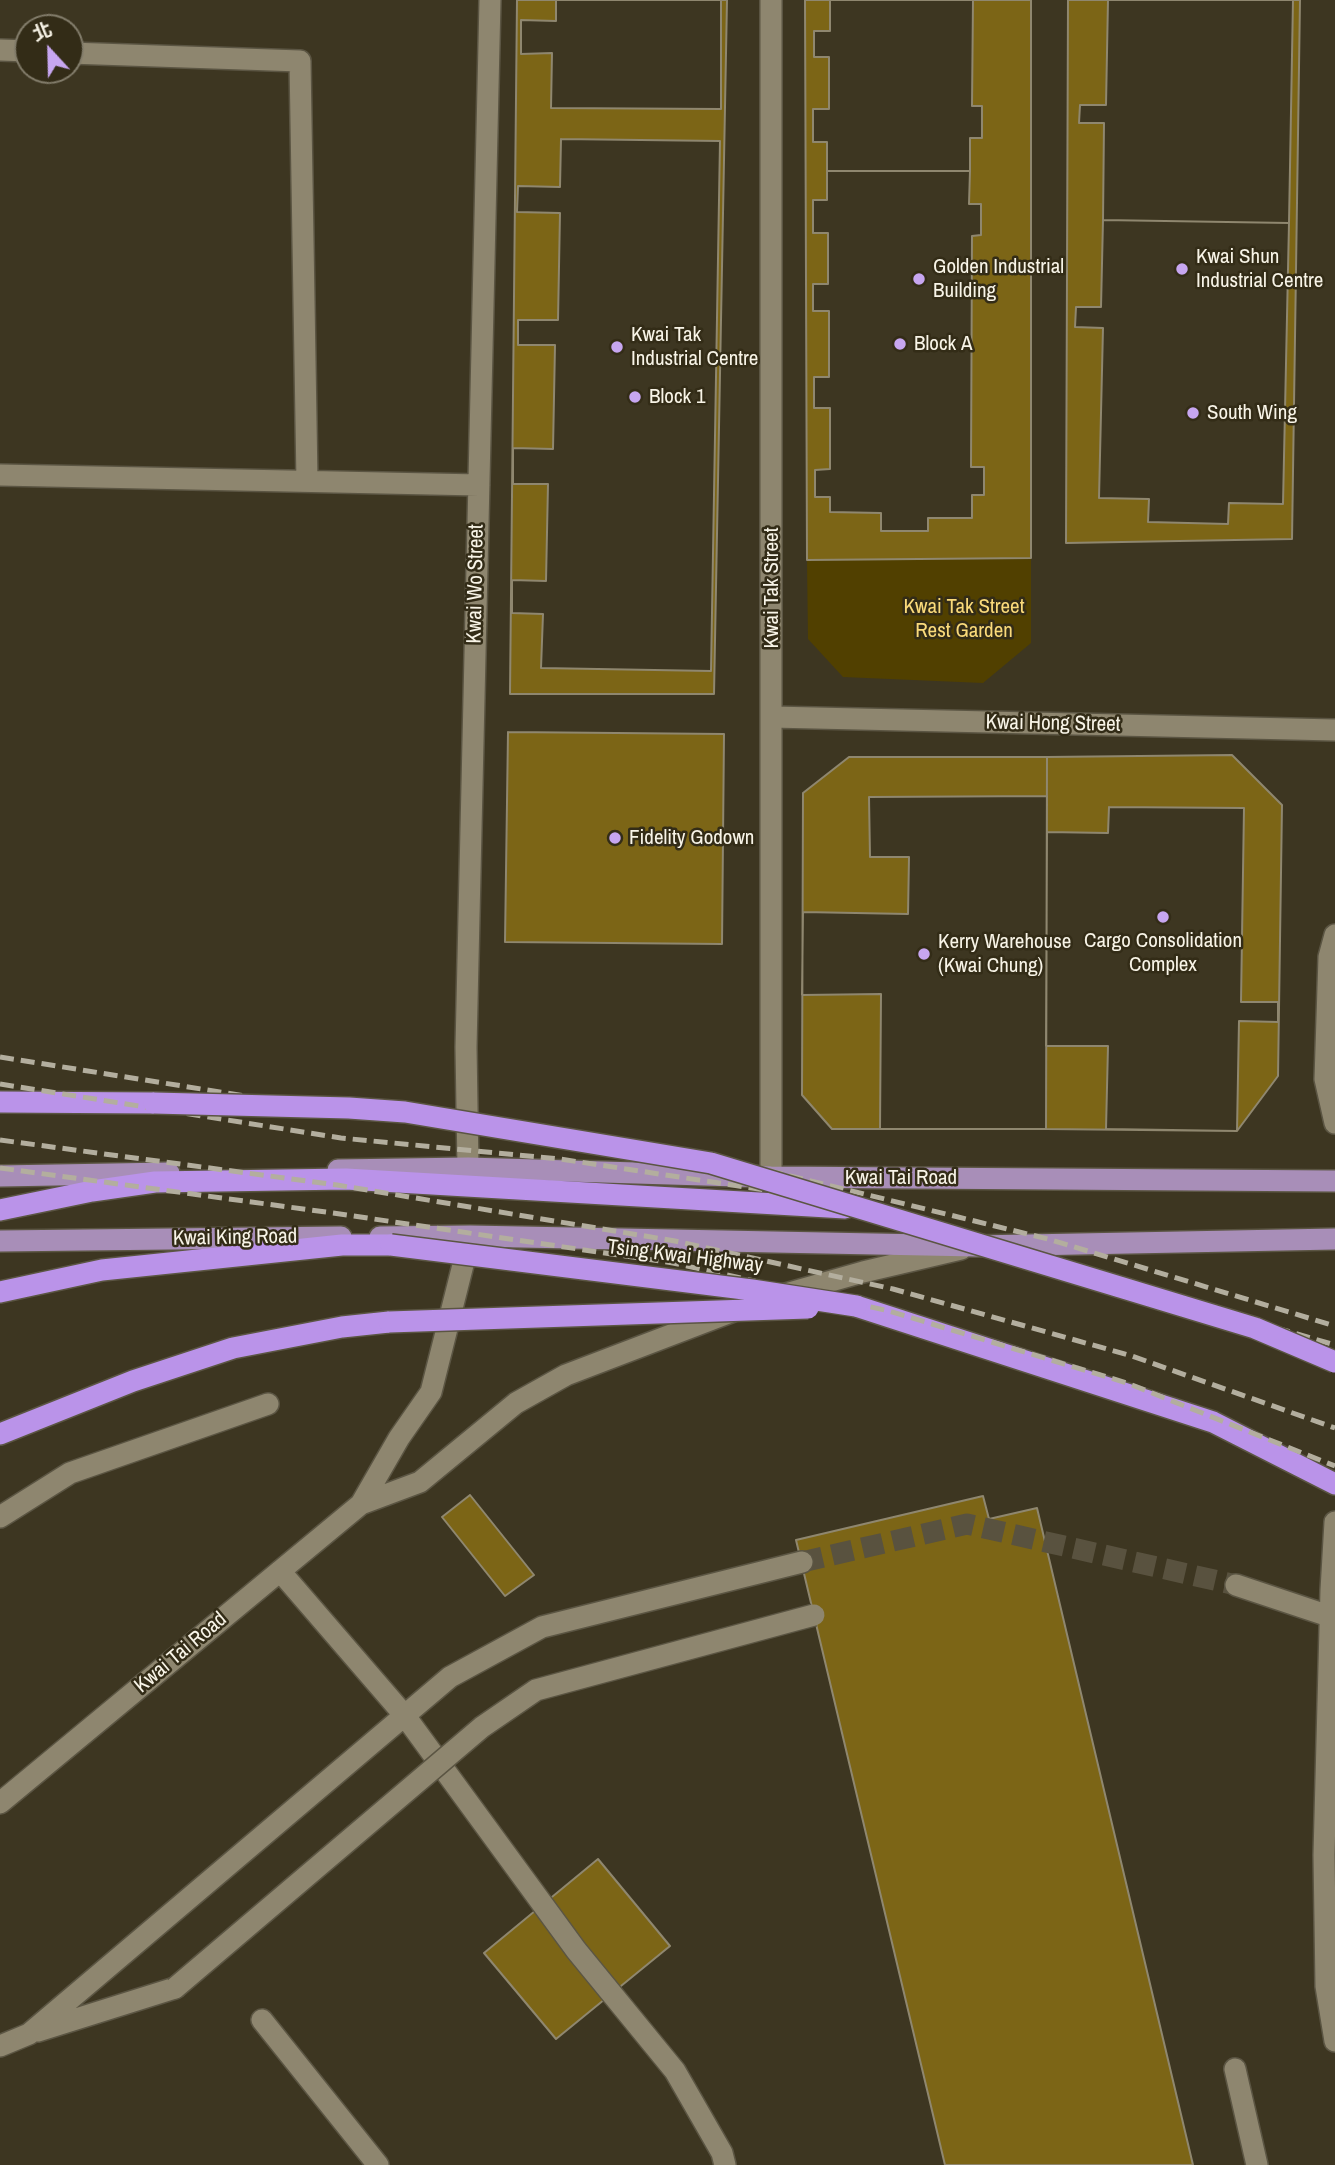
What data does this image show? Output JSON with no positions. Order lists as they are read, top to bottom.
{
  "streets": {
    "highway": ["Tsing Kwai Highway"],
    "main road": ["Kwai Tai Road", "Kwai King Road"],
    "street": ["Kwai Wo Street", "Kwai Tak Street", "Kwai Hong Street"]
  },
  "crossings": [
    ["Kwai Wo Street", "Kwai Tai Road"],
    ["Kwai Tak Street", "Kwai Hong Street"],
    ["Kwai Tak Street", "Kwai Tai Road"],
    ["Kwai Tai Road", "Kwai King Road"]
  ],
  "parks": ["Kwai Tak Street Rest Garden"],
  "places": [
    "Kwai Shun Industrial Centre",
    "Golden Industrial Building",
    "Block A",
    "Kwai Tak Industrial Centre",
    "Block 1",
    "South Wing",
    "Fidelity Godown",
    "Cargo Consolidation Complex",
    "Kerry Warehouse (Kwai Chung)"
  ],
  "north": "top"
}
